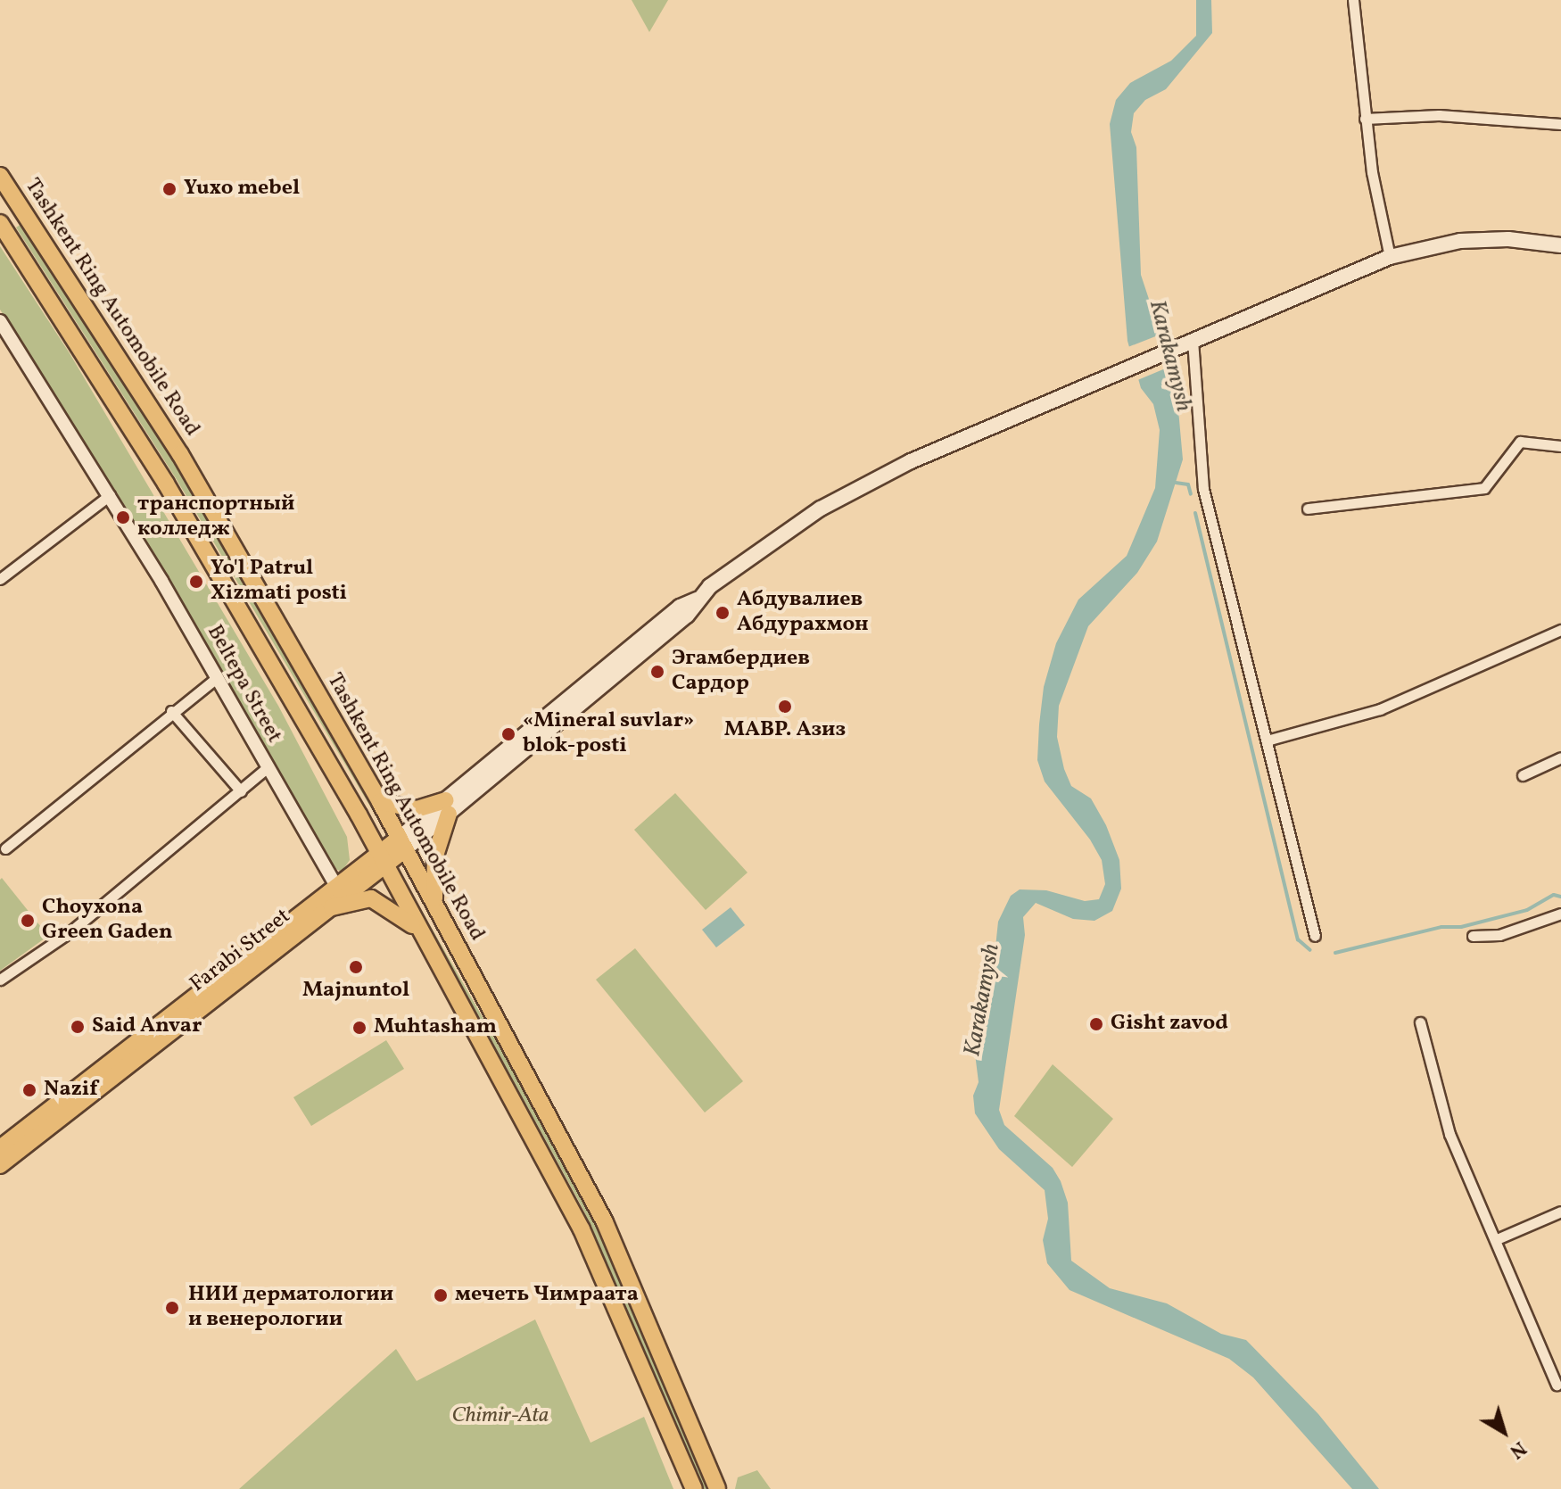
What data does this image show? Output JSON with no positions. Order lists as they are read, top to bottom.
{
  "streets": {
    "main road": ["Tashkent Ring Automobile Road", "Farabi Street"],
    "street": ["Beltepa Street"]
  },
  "crossings": [
    ["Tashkent Ring Automobile Road", "Farabi Street"],
    ["Beltepa Street", "Farabi Street"]
  ],
  "water": ["Karakamysh"],
  "parks": ["Chimir-Ata"],
  "places": [
    "Yuxo mebel",
    "транспортный колледж",
    "Yo'l Patrul Xizmati posti",
    "Абдувалиев Абдурахмон",
    "Эгамбердиев Сардор",
    "МАВР. Азиз",
    "«Mineral suvlar» blok-posti",
    "Choyxona Green Gaden",
    "Majnuntol",
    "Gisht zavod",
    "Said Anvar",
    "Muhtasham",
    "Nazif",
    "мечеть Чимраата",
    "НИИ дерматологии и венерологии"
  ],
  "north": "bottom right"
}
